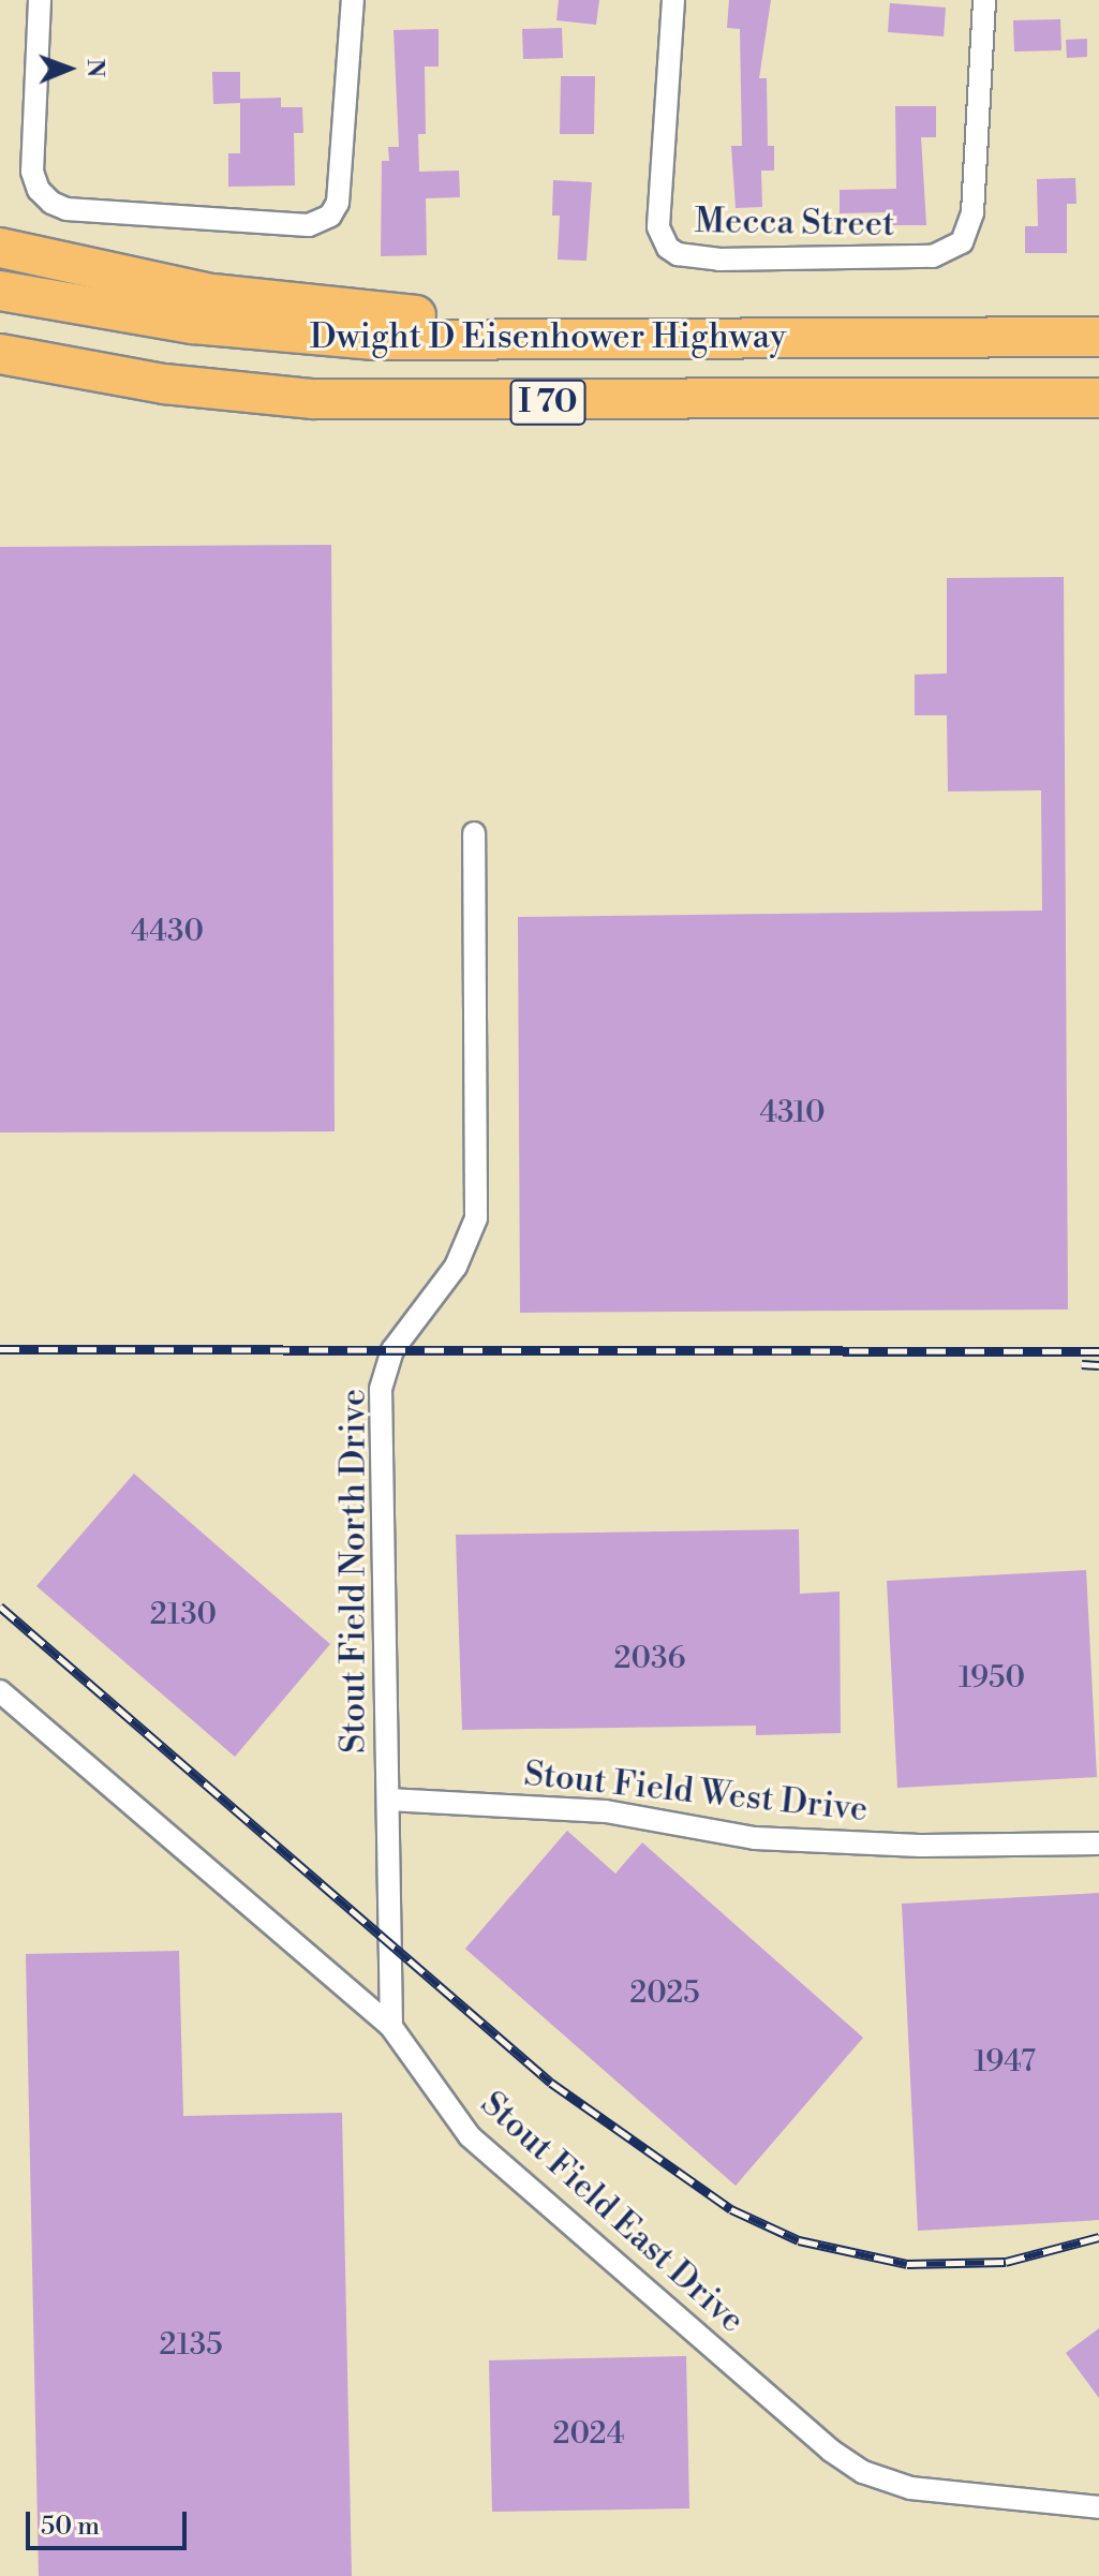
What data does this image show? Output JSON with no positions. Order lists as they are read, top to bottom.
{
  "streets": {
    "highway": ["Dwight D Eisenhower Highway", "I 70"],
    "street": [
      "Mecca Street",
      "Stout Field North Drive",
      "Stout Field West Drive",
      "Stout Field East Drive"
    ]
  },
  "crossings": [
    ["Stout Field North Drive", "Stout Field West Drive"],
    ["Stout Field North Drive", "Stout Field East Drive"]
  ],
  "house_numbers": [
    "4430",
    "4310",
    "2130",
    "2036",
    "1950",
    "2025",
    "1947",
    "2135",
    "2024"
  ],
  "scale_bar": "50 m",
  "north": "right"
}
